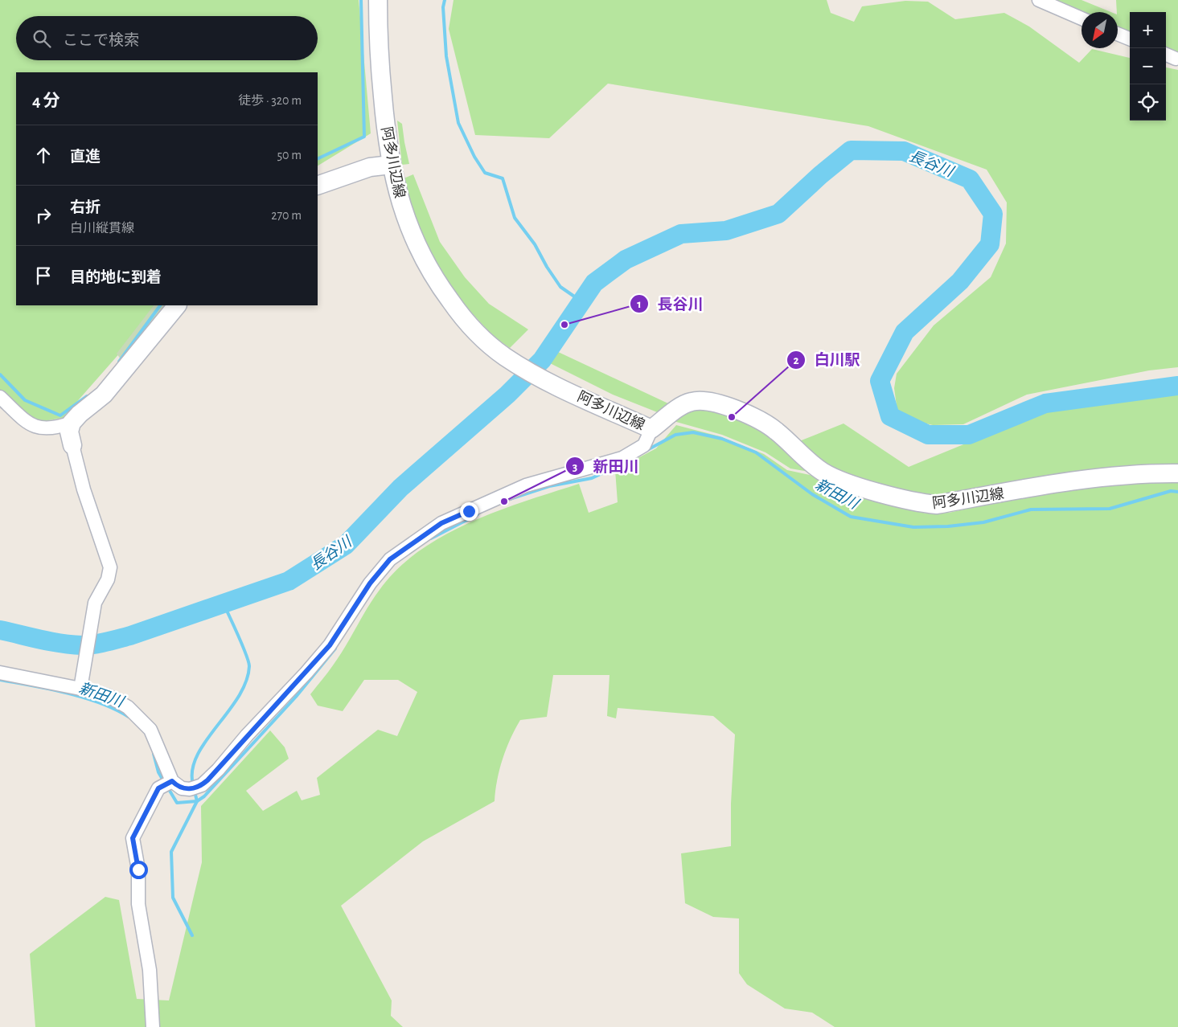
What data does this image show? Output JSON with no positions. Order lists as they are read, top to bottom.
{
  "streets": {
    "main road": ["阿多川辺線"]
  },
  "water": ["長谷川", "新田川"],
  "places": ["長谷川", "白川駅", "新田川"],
  "north": "bottom left",
  "page": {
    "map_buttons": ["+", "−"],
    "search": "ここで検索",
    "heading": ["4 分", "徒歩 · 320 m"],
    "list": [
      ["直進", "50 m"],
      ["右折", "白川縦貫線", "270 m"],
      "目的地に到着"
    ]
  }
}
